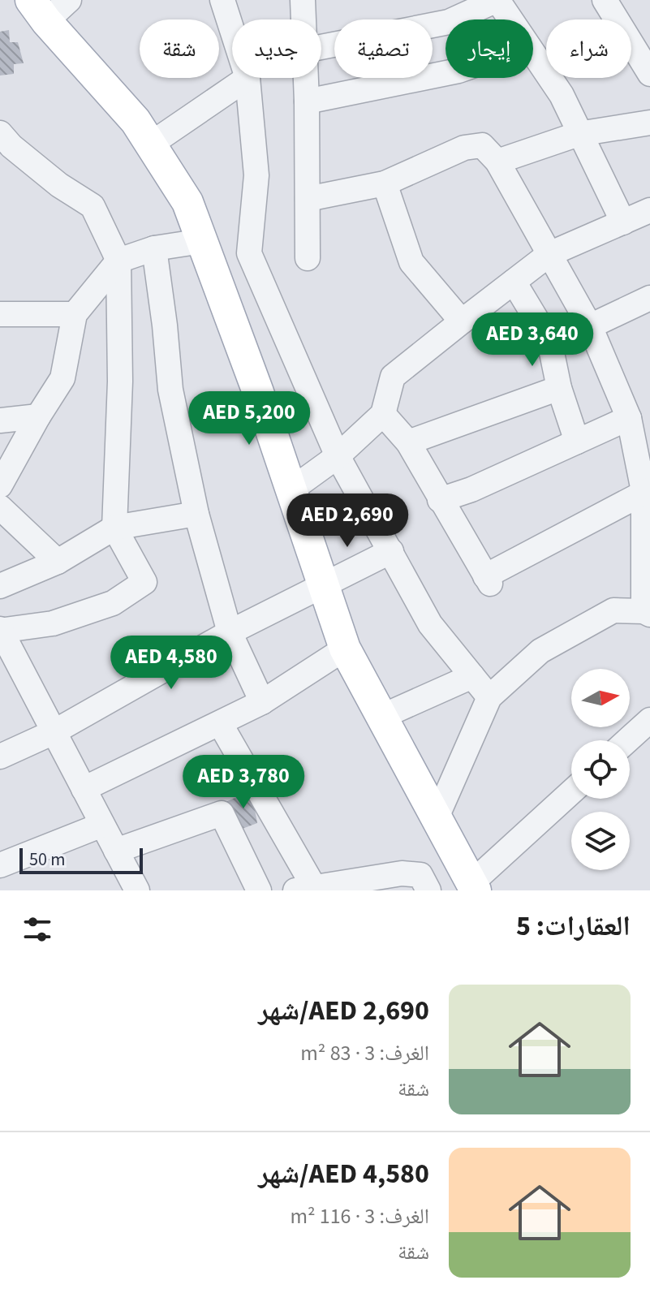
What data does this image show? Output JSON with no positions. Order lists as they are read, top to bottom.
{
  "scale_bar": "50 m",
  "north": "right",
  "page": {
    "chip": [
      "شراء",
      "إيجار",
      "تصفية",
      "جديد",
      "شقة"
    ],
    "price": [
      "AED 3,640",
      "AED 5,200",
      "AED 2,690",
      "AED 4,580",
      "AED 3,780"
    ],
    "scale": "50 m",
    "heading": "العقارات: 5",
    "list": [
      {
        "name": "AED 2,690/شهر",
        "note": "الغرف: 3 · 83 m² · شقة"
      },
      {
        "name": "AED 4,580/شهر",
        "note": "الغرف: 3 · 116 m² · شقة"
      }
    ]
  }
}
